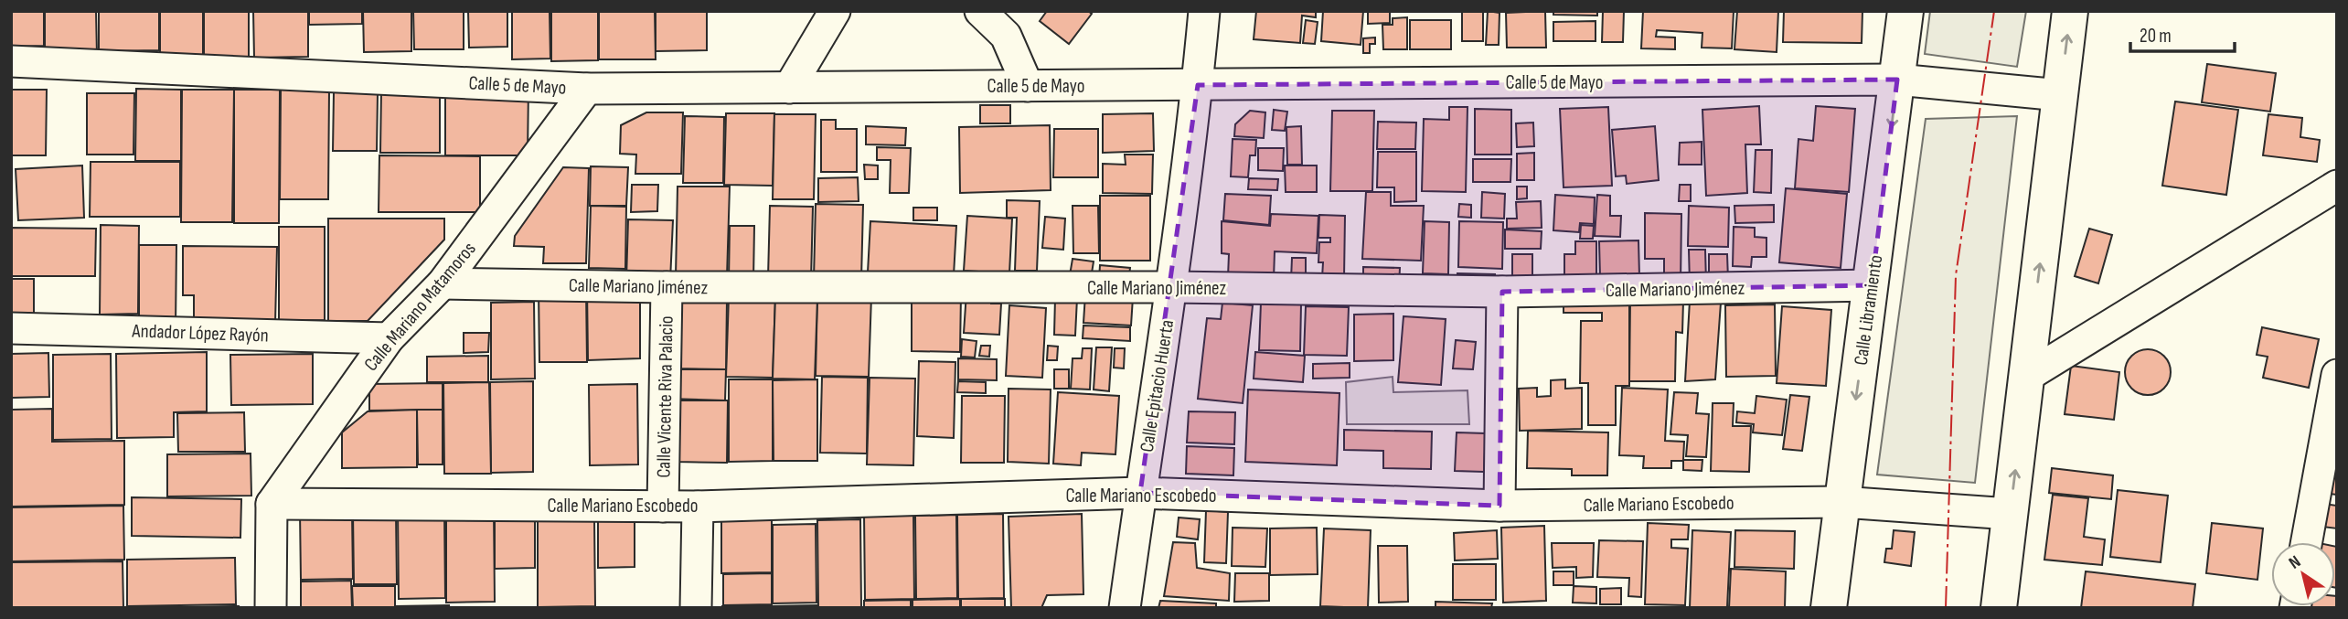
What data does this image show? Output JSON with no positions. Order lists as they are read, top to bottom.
{
  "streets": {
    "highway": ["Calle Libramiento"],
    "street": [
      "Calle 5 de Mayo",
      "Calle Mariano Jiménez",
      "Calle Mariano Matamoros",
      "Andador López Rayón",
      "Calle Epitacio Huerta",
      "Calle Vicente Riva Palacio",
      "Calle Mariano Escobedo"
    ]
  },
  "crossings": [
    ["Calle 5 de Mayo", "Calle Mariano Matamoros"],
    ["Calle 5 de Mayo", "Calle Libramiento"],
    ["Calle 5 de Mayo", "Calle Epitacio Huerta"],
    ["Calle Mariano Jiménez", "Calle Mariano Matamoros"],
    ["Calle Mariano Jiménez", "Calle Libramiento"],
    ["Calle Mariano Jiménez", "Calle Epitacio Huerta"],
    ["Calle Mariano Jiménez", "Calle Vicente Riva Palacio"],
    ["Calle Mariano Matamoros", "Andador López Rayón"],
    ["Calle Mariano Matamoros", "Calle Mariano Escobedo"],
    ["Calle Libramiento", "Calle Mariano Escobedo"],
    ["Calle Epitacio Huerta", "Calle Mariano Escobedo"],
    ["Calle Vicente Riva Palacio", "Calle Mariano Escobedo"]
  ],
  "scale_bar": "20 m",
  "north": "top left"
}
